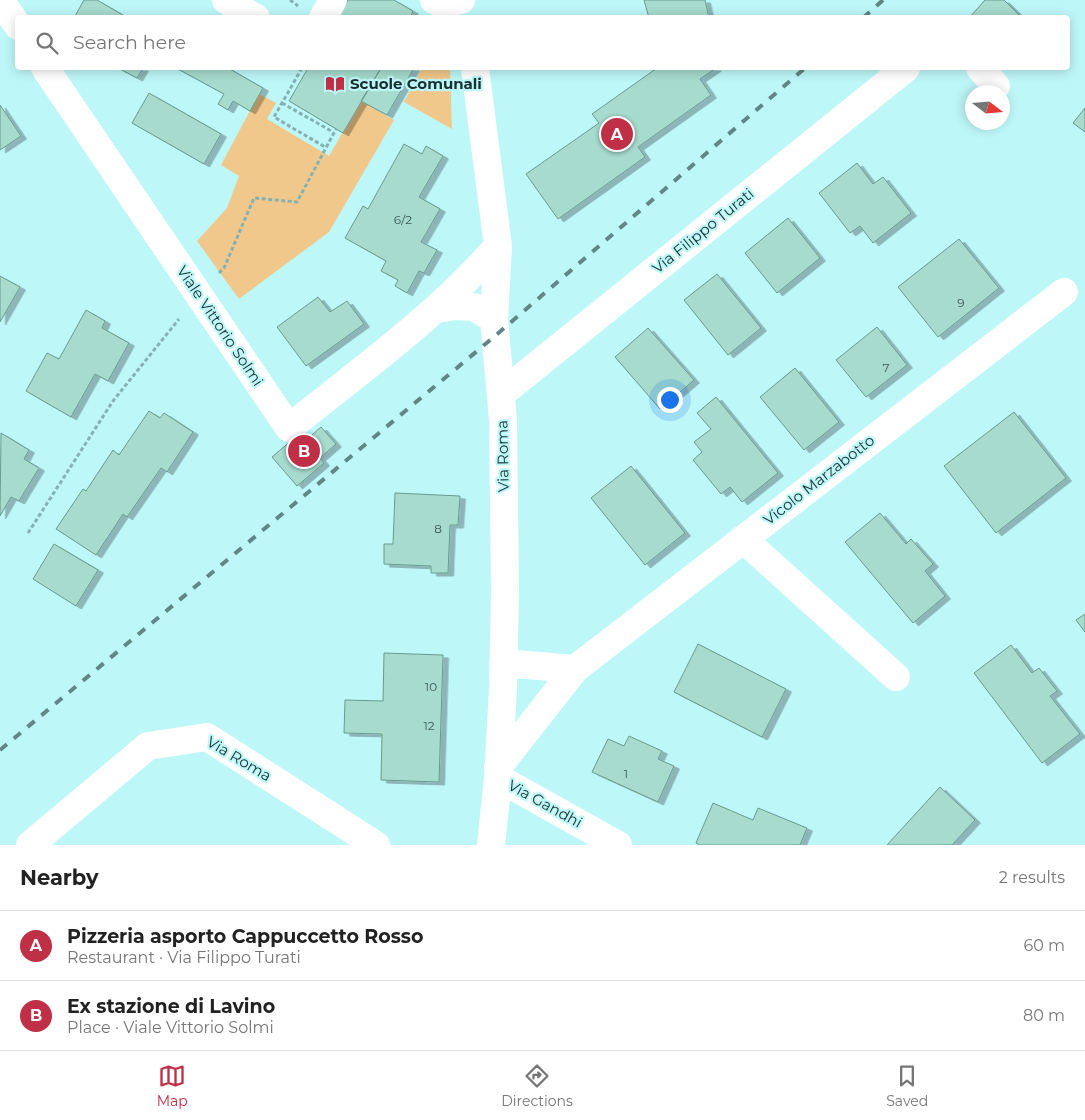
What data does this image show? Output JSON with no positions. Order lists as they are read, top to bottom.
{
  "streets": {
    "street": [
      "Via Filippo Turati",
      "Viale Vittorio Solmi",
      "Via Roma",
      "Vicolo Marzabotto",
      "Via Gandhi"
    ]
  },
  "crossings": [
    ["Via Filippo Turati", "Via Roma"],
    ["Viale Vittorio Solmi", "Via Roma"],
    ["Via Roma", "Vicolo Marzabotto"],
    ["Via Roma", "Via Gandhi"],
    ["Vicolo Marzabotto", "Via Gandhi"]
  ],
  "places": {
    "library": ["Scuole Comunali"]
  },
  "house_numbers": [
    "6/2",
    "9",
    "7",
    "8",
    "10",
    "12",
    "1"
  ],
  "north": "right",
  "page": {
    "search": "Search here",
    "pins": ["A", "B"],
    "heading": ["Nearby", "2 results"],
    "list": [
      {
        "mark": "A",
        "name": "Pizzeria asporto Cappuccetto Rosso",
        "note": "Restaurant · Via Filippo Turati",
        "value": "60 m"
      },
      {
        "mark": "B",
        "name": "Ex stazione di Lavino",
        "note": "Place · Viale Vittorio Solmi",
        "value": "80 m"
      }
    ],
    "nav": ["Map", "Directions", "Saved"]
  }
}
